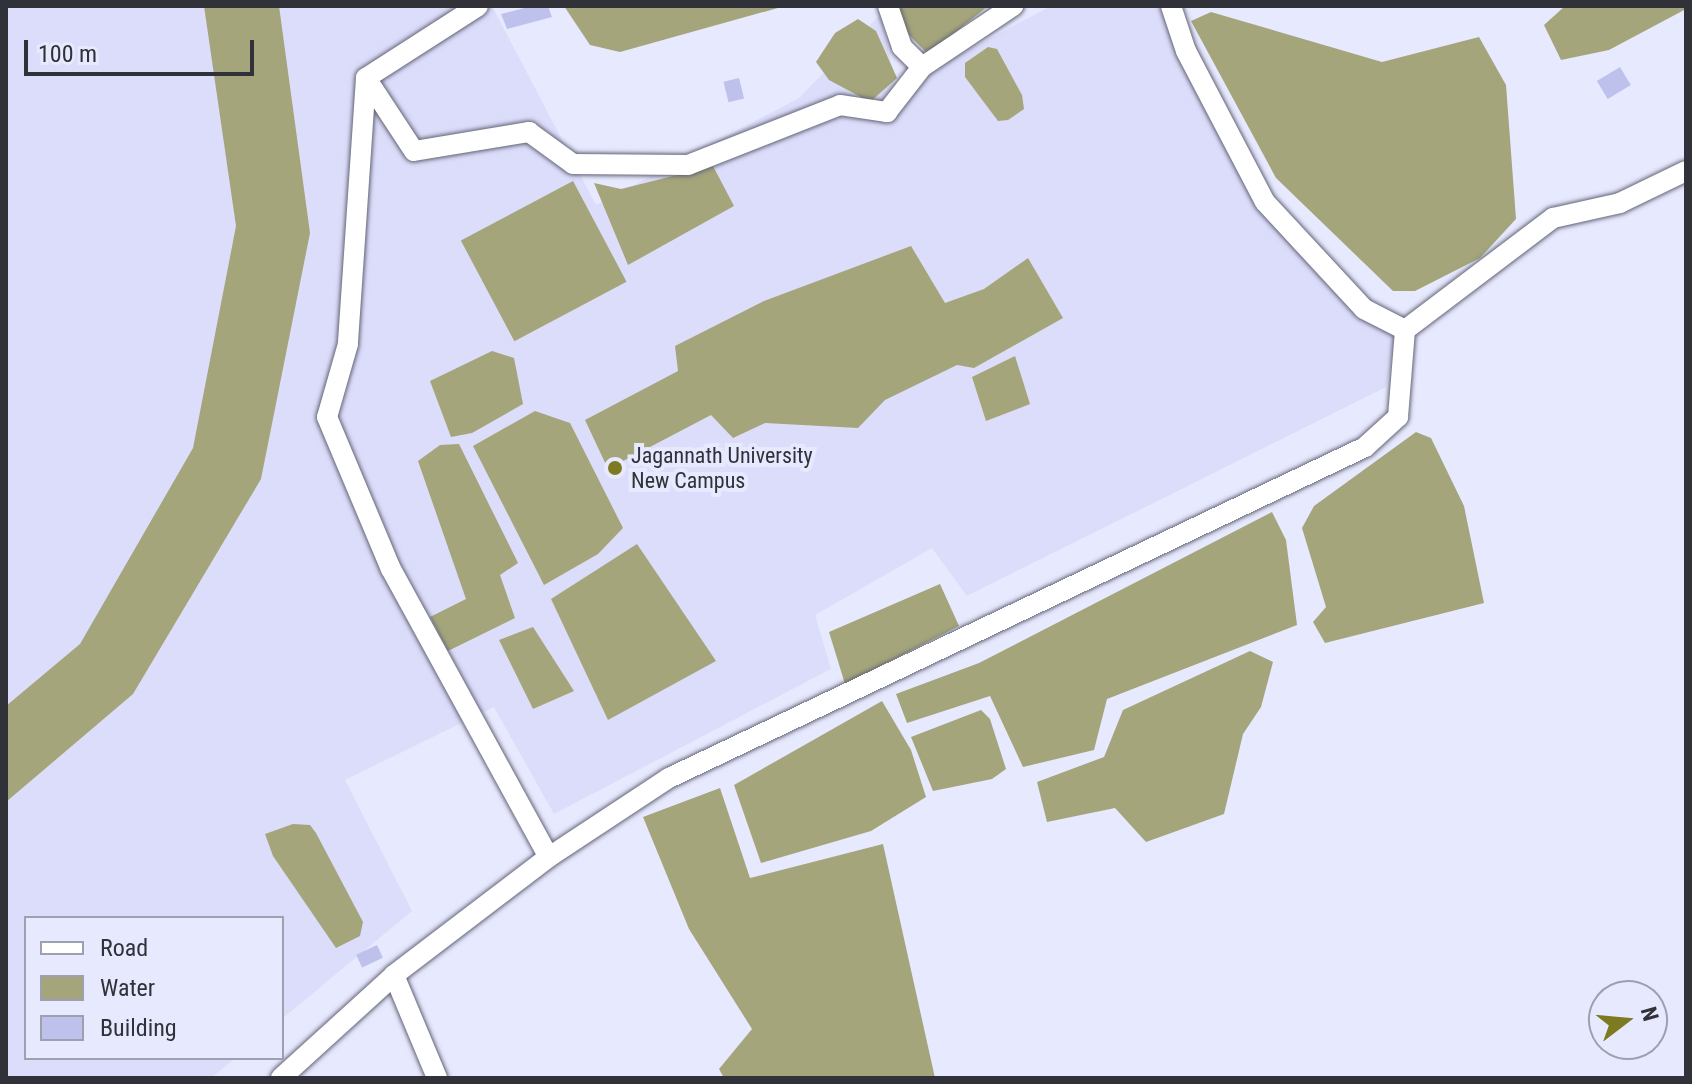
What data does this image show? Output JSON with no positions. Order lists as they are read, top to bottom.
{
  "places": ["Jagannath University New Campus"],
  "legend": ["Road", "Water", "Building"],
  "scale_bar": "100 m",
  "north": "right"
}
